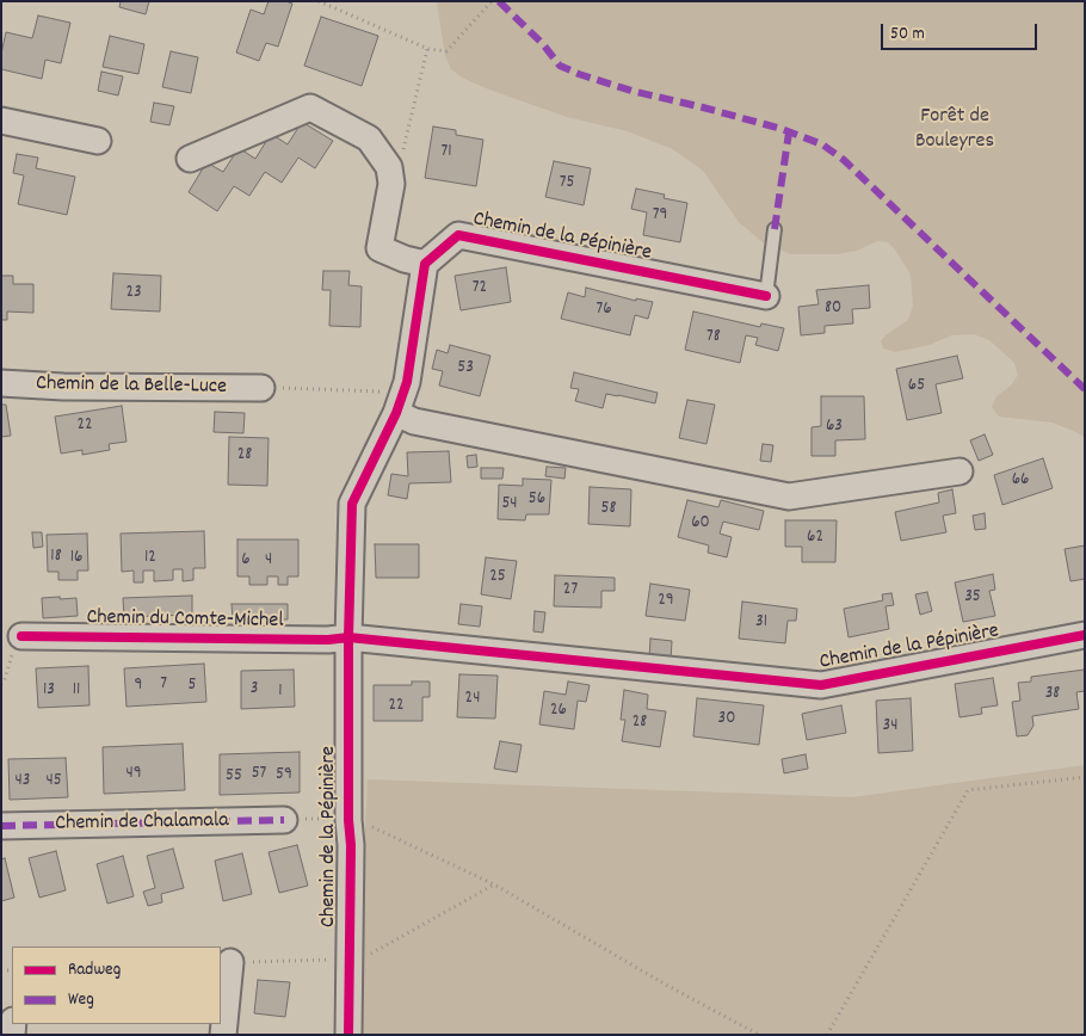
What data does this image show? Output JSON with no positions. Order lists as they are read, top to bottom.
{
  "streets": {
    "street": [
      "Chemin de la Pépinière",
      "Chemin de la Belle-Luce",
      "Chemin du Comte-Michel",
      "Chemin de Chalamala"
    ]
  },
  "crossings": [
    ["Chemin de la Pépinière", "Chemin du Comte-Michel"]
  ],
  "parks": ["Forêt de Bouleyres"],
  "house_numbers": [
    "71",
    "75",
    "79",
    "72",
    "23",
    "80",
    "76",
    "78",
    "53",
    "65",
    "22",
    "63",
    "28",
    "66",
    "56",
    "54",
    "58",
    "60",
    "62",
    "18",
    "16",
    "12",
    "6",
    "4",
    "25",
    "27",
    "35",
    "29",
    "31",
    "7",
    "9",
    "5",
    "3",
    "13",
    "11",
    "1",
    "38",
    "24",
    "22",
    "26",
    "30",
    "28",
    "34",
    "49",
    "57",
    "59",
    "55",
    "43",
    "45"
  ],
  "legend": ["Radweg", "Weg"],
  "scale_bar": "50 m"
}
